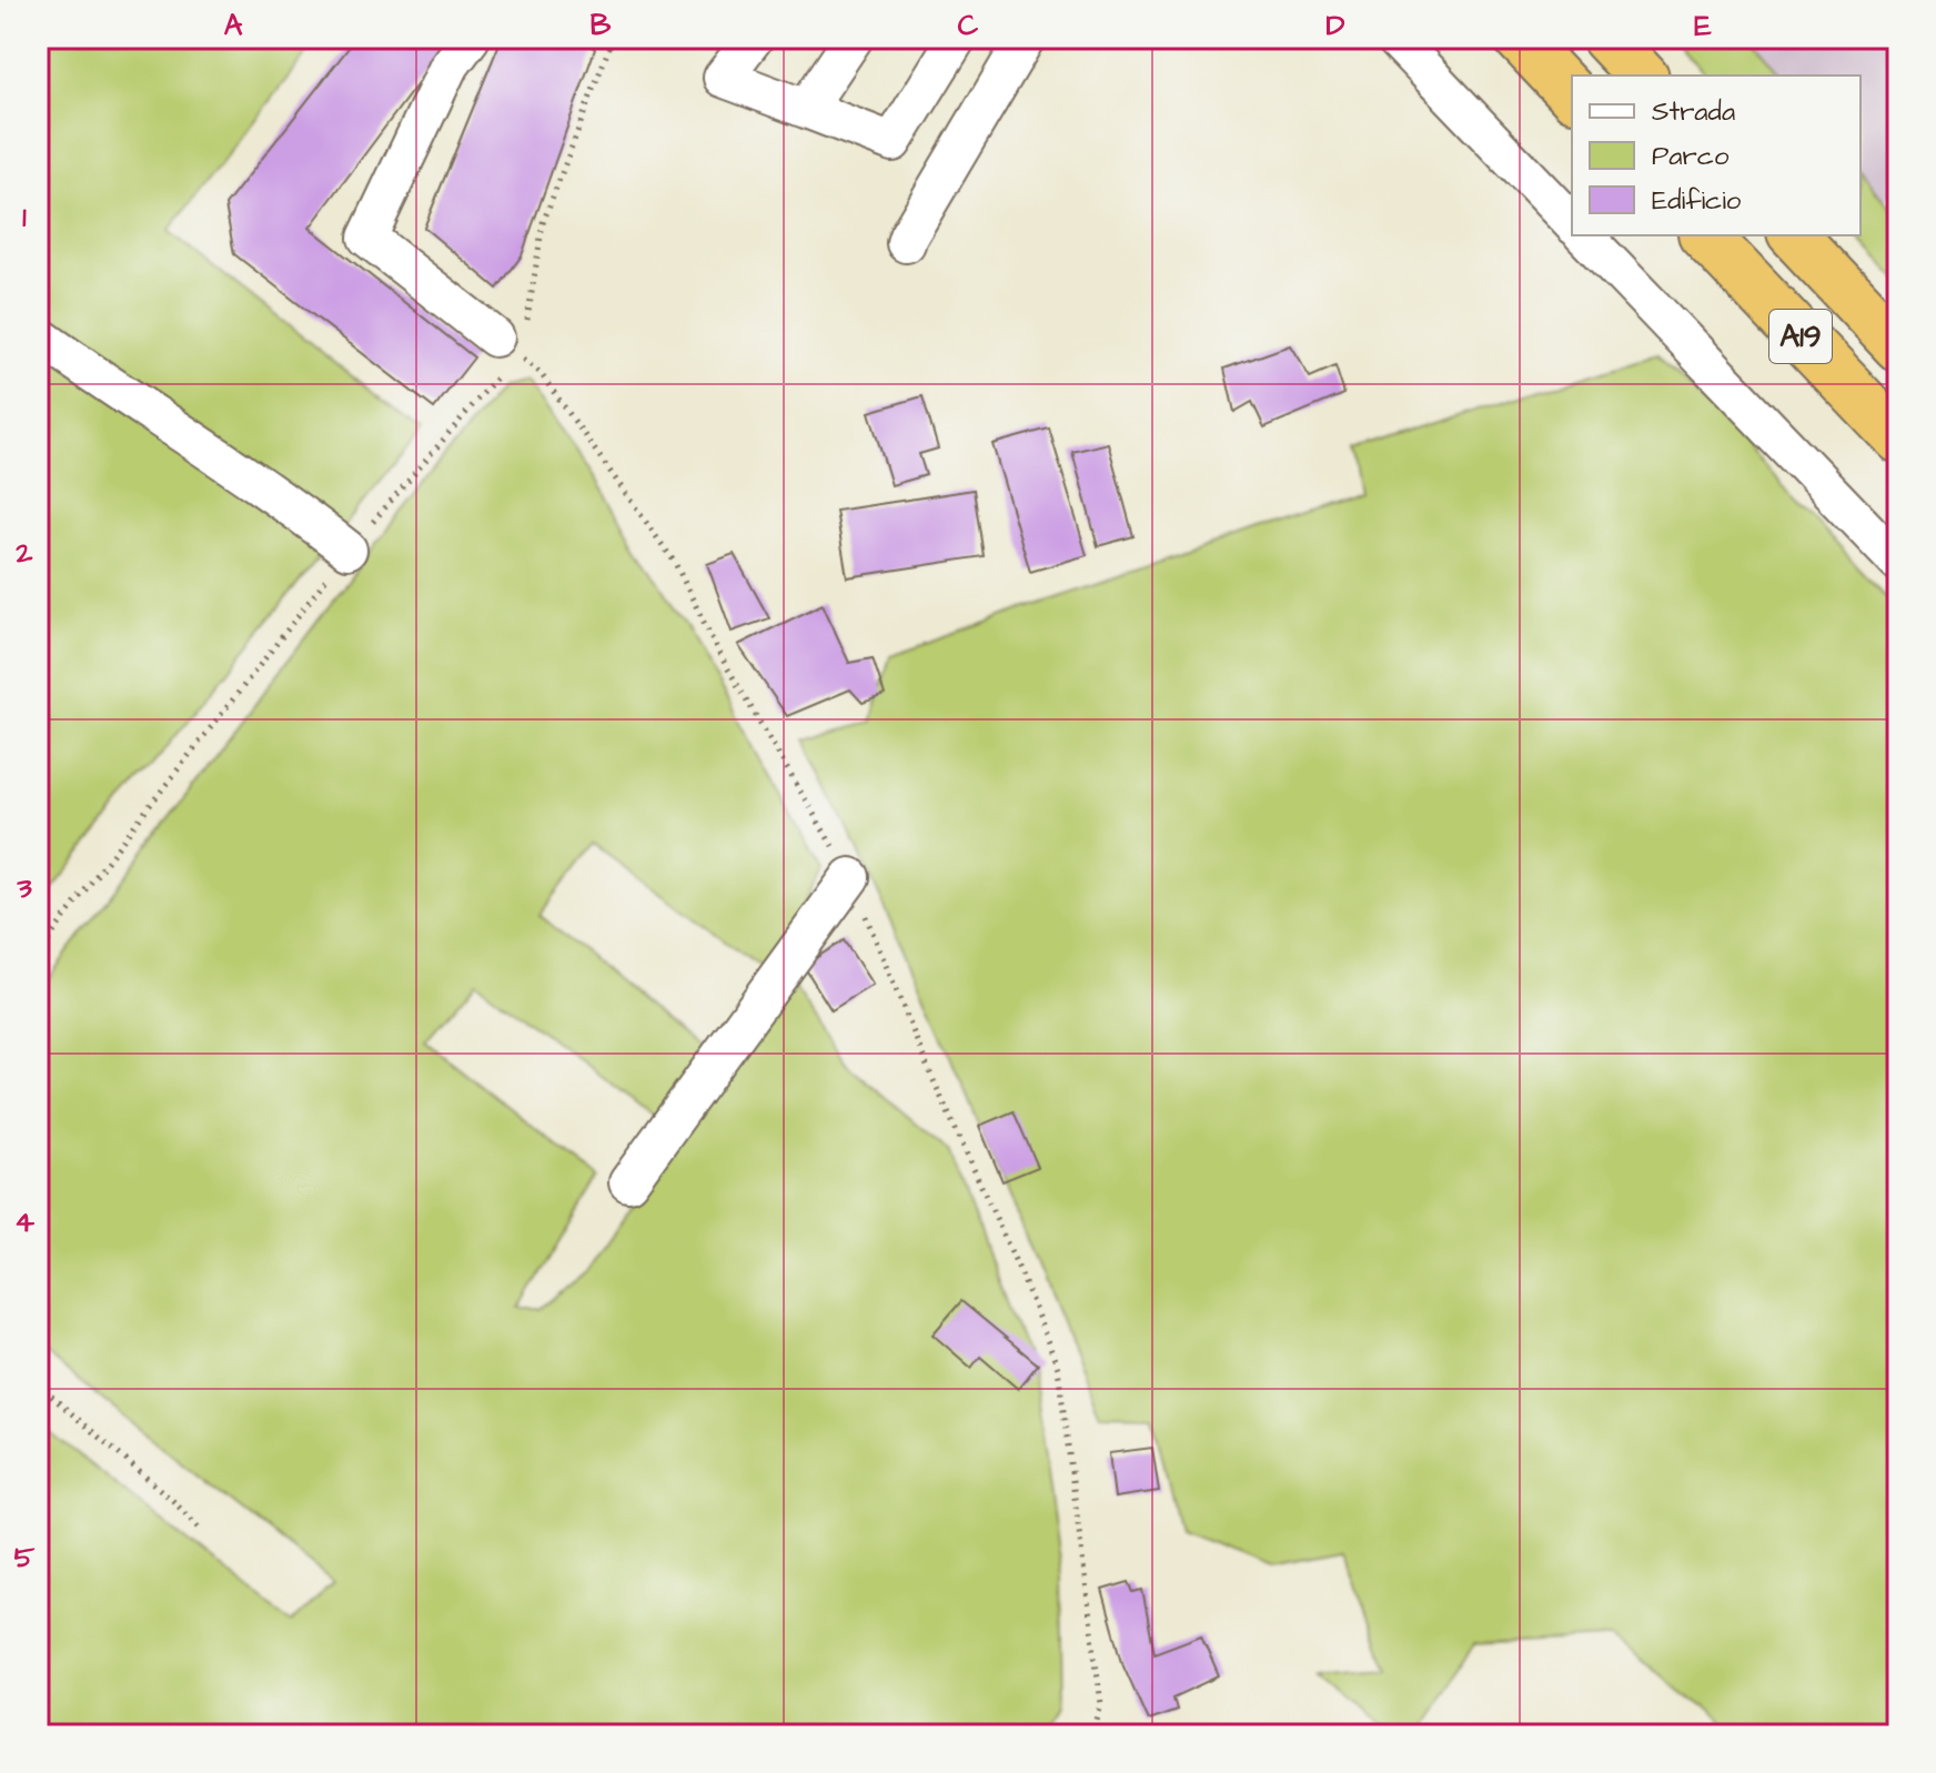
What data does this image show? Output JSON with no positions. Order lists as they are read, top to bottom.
{
  "streets": {
    "highway": ["A19"]
  },
  "legend": ["Strada", "Parco", "Edificio"],
  "grid": {
    "columns": [
      "A",
      "B",
      "C",
      "D",
      "E"
    ],
    "rows": [
      "1",
      "2",
      "3",
      "4",
      "5"
    ]
  }
}
